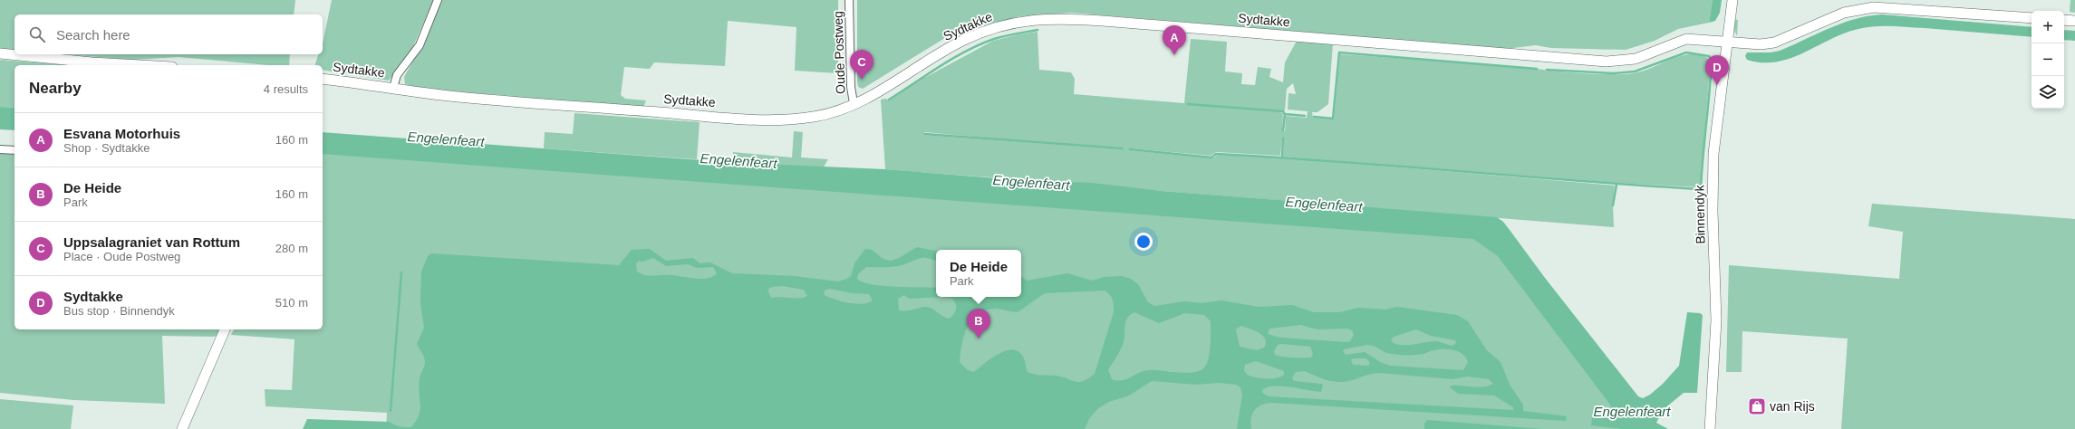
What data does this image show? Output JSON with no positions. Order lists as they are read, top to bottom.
{
  "streets": {
    "street": ["Sydtakke", "Oude Postweg", "Binnendyk"]
  },
  "crossings": [
    ["Sydtakke", "Oude Postweg"],
    ["Sydtakke", "Binnendyk"]
  ],
  "water": ["Engelenfeart"],
  "places": {
    "shop": ["van Rijs"]
  },
  "page": {
    "map_buttons": ["+", "−"],
    "search": "Search here",
    "pins": [
      "A",
      "C",
      "D",
      "B"
    ],
    "heading": ["Nearby", "4 results"],
    "list": [
      {
        "mark": "A",
        "name": "Esvana Motorhuis",
        "note": "Shop · Sydtakke",
        "value": "160 m"
      },
      {
        "mark": "B",
        "name": "De Heide",
        "note": "Park",
        "value": "160 m"
      },
      {
        "mark": "C",
        "name": "Uppsalagraniet van Rottum",
        "note": "Place · Oude Postweg",
        "value": "280 m"
      },
      {
        "mark": "D",
        "name": "Sydtakke",
        "note": "Bus stop · Binnendyk",
        "value": "510 m"
      }
    ],
    "popup": ["De Heide", "Park"]
  }
}
